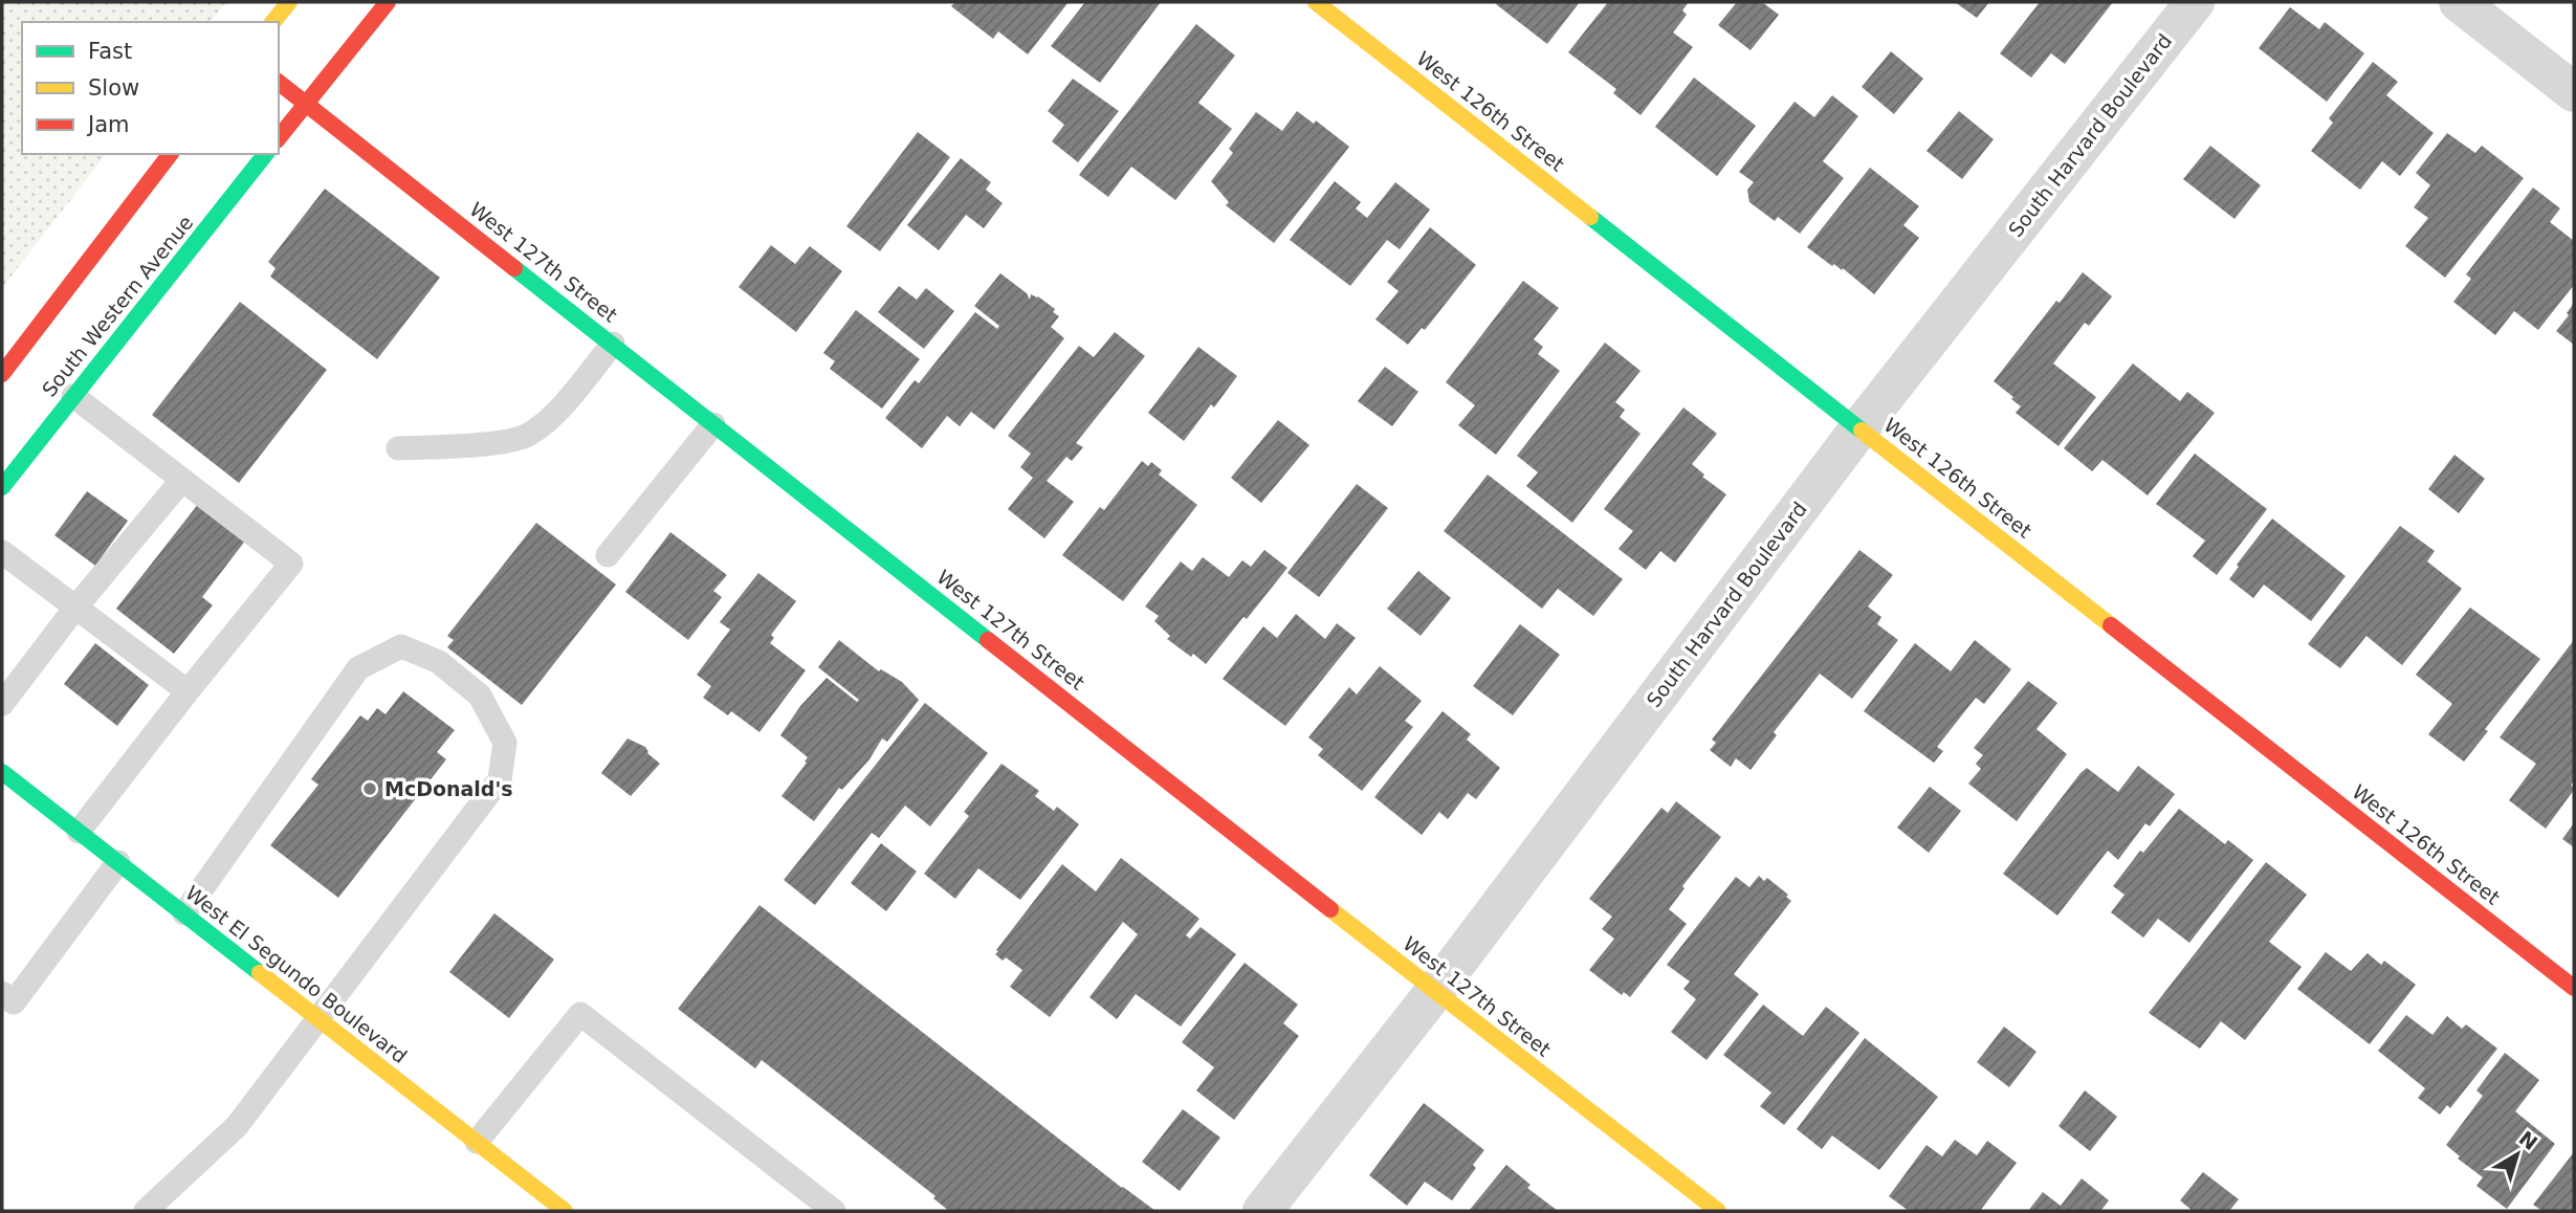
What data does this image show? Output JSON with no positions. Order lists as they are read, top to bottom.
{
  "streets": {
    "street": [
      "West 126th Street",
      "South Harvard Boulevard",
      "West 127th Street",
      "South Western Avenue",
      "West El Segundo Boulevard"
    ]
  },
  "crossings": [
    ["West 126th Street", "South Harvard Boulevard"],
    ["South Harvard Boulevard", "West 127th Street"]
  ],
  "places": ["McDonald's"],
  "legend": ["Fast", "Slow", "Jam"],
  "north": "top right"
}
